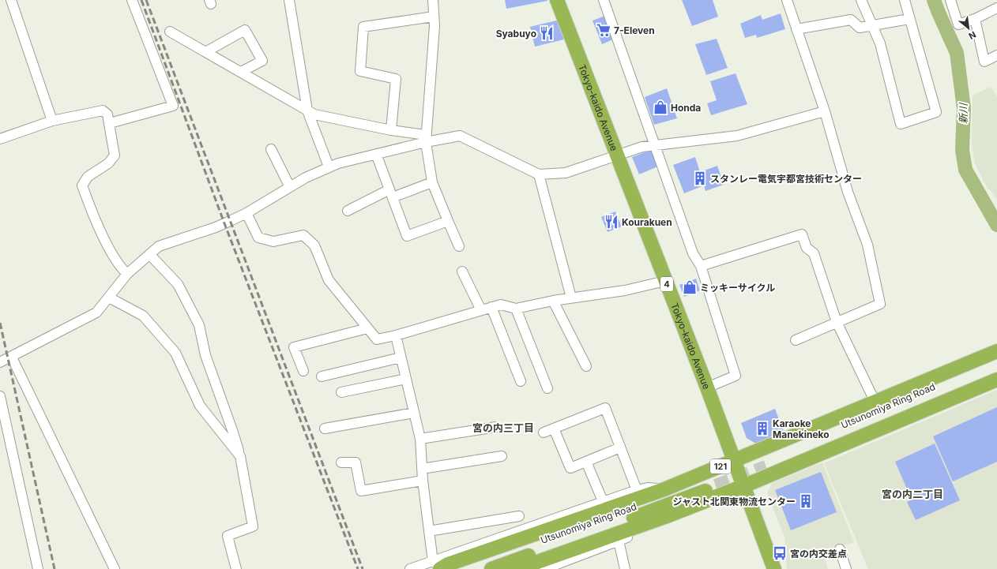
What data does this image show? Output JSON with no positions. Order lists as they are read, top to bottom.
{
  "streets": {
    "highway": [
      "Tokyo-kaido Avenue",
      "4",
      "Utsunomiya Ring Road",
      "121"
    ]
  },
  "crossings": [
    ["Tokyo-kaido Avenue", "121"]
  ],
  "districts": ["宮の内三丁目", "宮の内二丁目"],
  "water": ["新川"],
  "places": {
    "supermarket": ["7-Eleven"],
    "restaurant": ["Syabuyo", "Kourakuen"],
    "shop": ["Honda", "ミッキーサイクル"],
    "building": ["スタンレー電気宇都宮技術センター", "Karaoke Manekineko", "ジャスト北関東物流センター"],
    "bus stop": ["宮の内交差点"]
  },
  "north": "bottom right"
}
